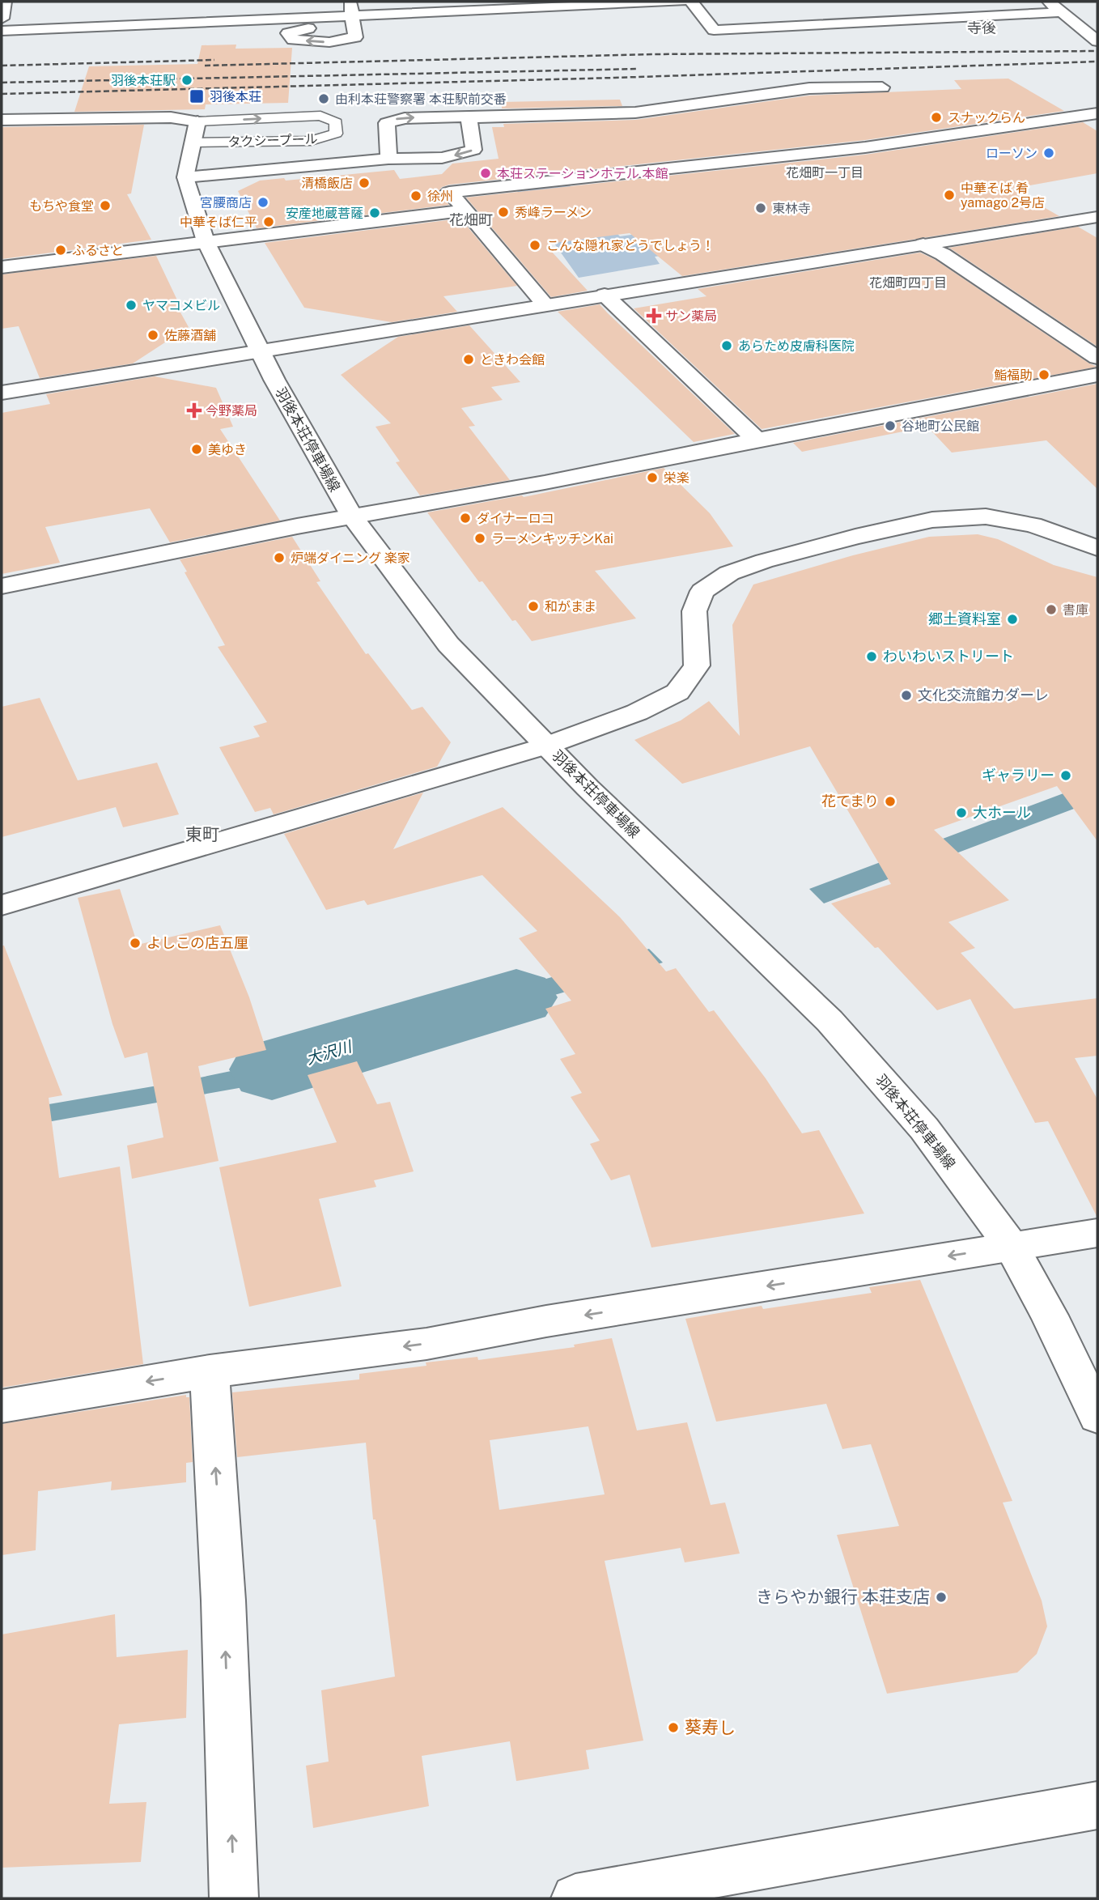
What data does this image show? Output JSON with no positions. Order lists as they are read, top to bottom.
{
  "streets": {
    "street": ["羽後本荘停車場線"],
    "lane": ["タクシープール"]
  },
  "crossings": [
    ["タクシープール", "羽後本荘停車場線"]
  ],
  "districts": [
    "寺後",
    "花畑町一丁目",
    "花畑町",
    "花畑町四丁目",
    "東町"
  ],
  "water": ["大沢川"],
  "places": {
    "other": [
      "羽後本荘駅",
      "由利本荘警察署 本荘駅前交番",
      "スナックらん",
      "ローソン",
      "本荘ステーションホテル 本館",
      "清橋飯店",
      "中華そば 肴 yamago 2号店",
      "徐州",
      "宮腰商店",
      "もちや食堂",
      "東林寺",
      "秀峰ラーメン",
      "安産地蔵菩薩",
      "中華そば仁平",
      "こんな隠れ家どうでしょう！",
      "ふるさと",
      "ヤマコメビル",
      "佐藤酒舗",
      "あらため皮膚科医院",
      "ときわ会館",
      "鮨福助",
      "谷地町公民館",
      "美ゆき",
      "栄楽",
      "ダイナーロコ",
      "ラーメンキッチンKai",
      "炉端ダイニング 楽家",
      "和がまま",
      "書庫",
      "郷土資料室",
      "わいわいストリート",
      "文化交流館カダーレ",
      "ギャラリー",
      "花てまり",
      "大ホール",
      "よしこの店五厘",
      "きらやか銀行 本荘支店",
      "葵寿し"
    ],
    "transit": ["羽後本荘"],
    "health": ["サン薬局", "今野薬局"]
  }
}
